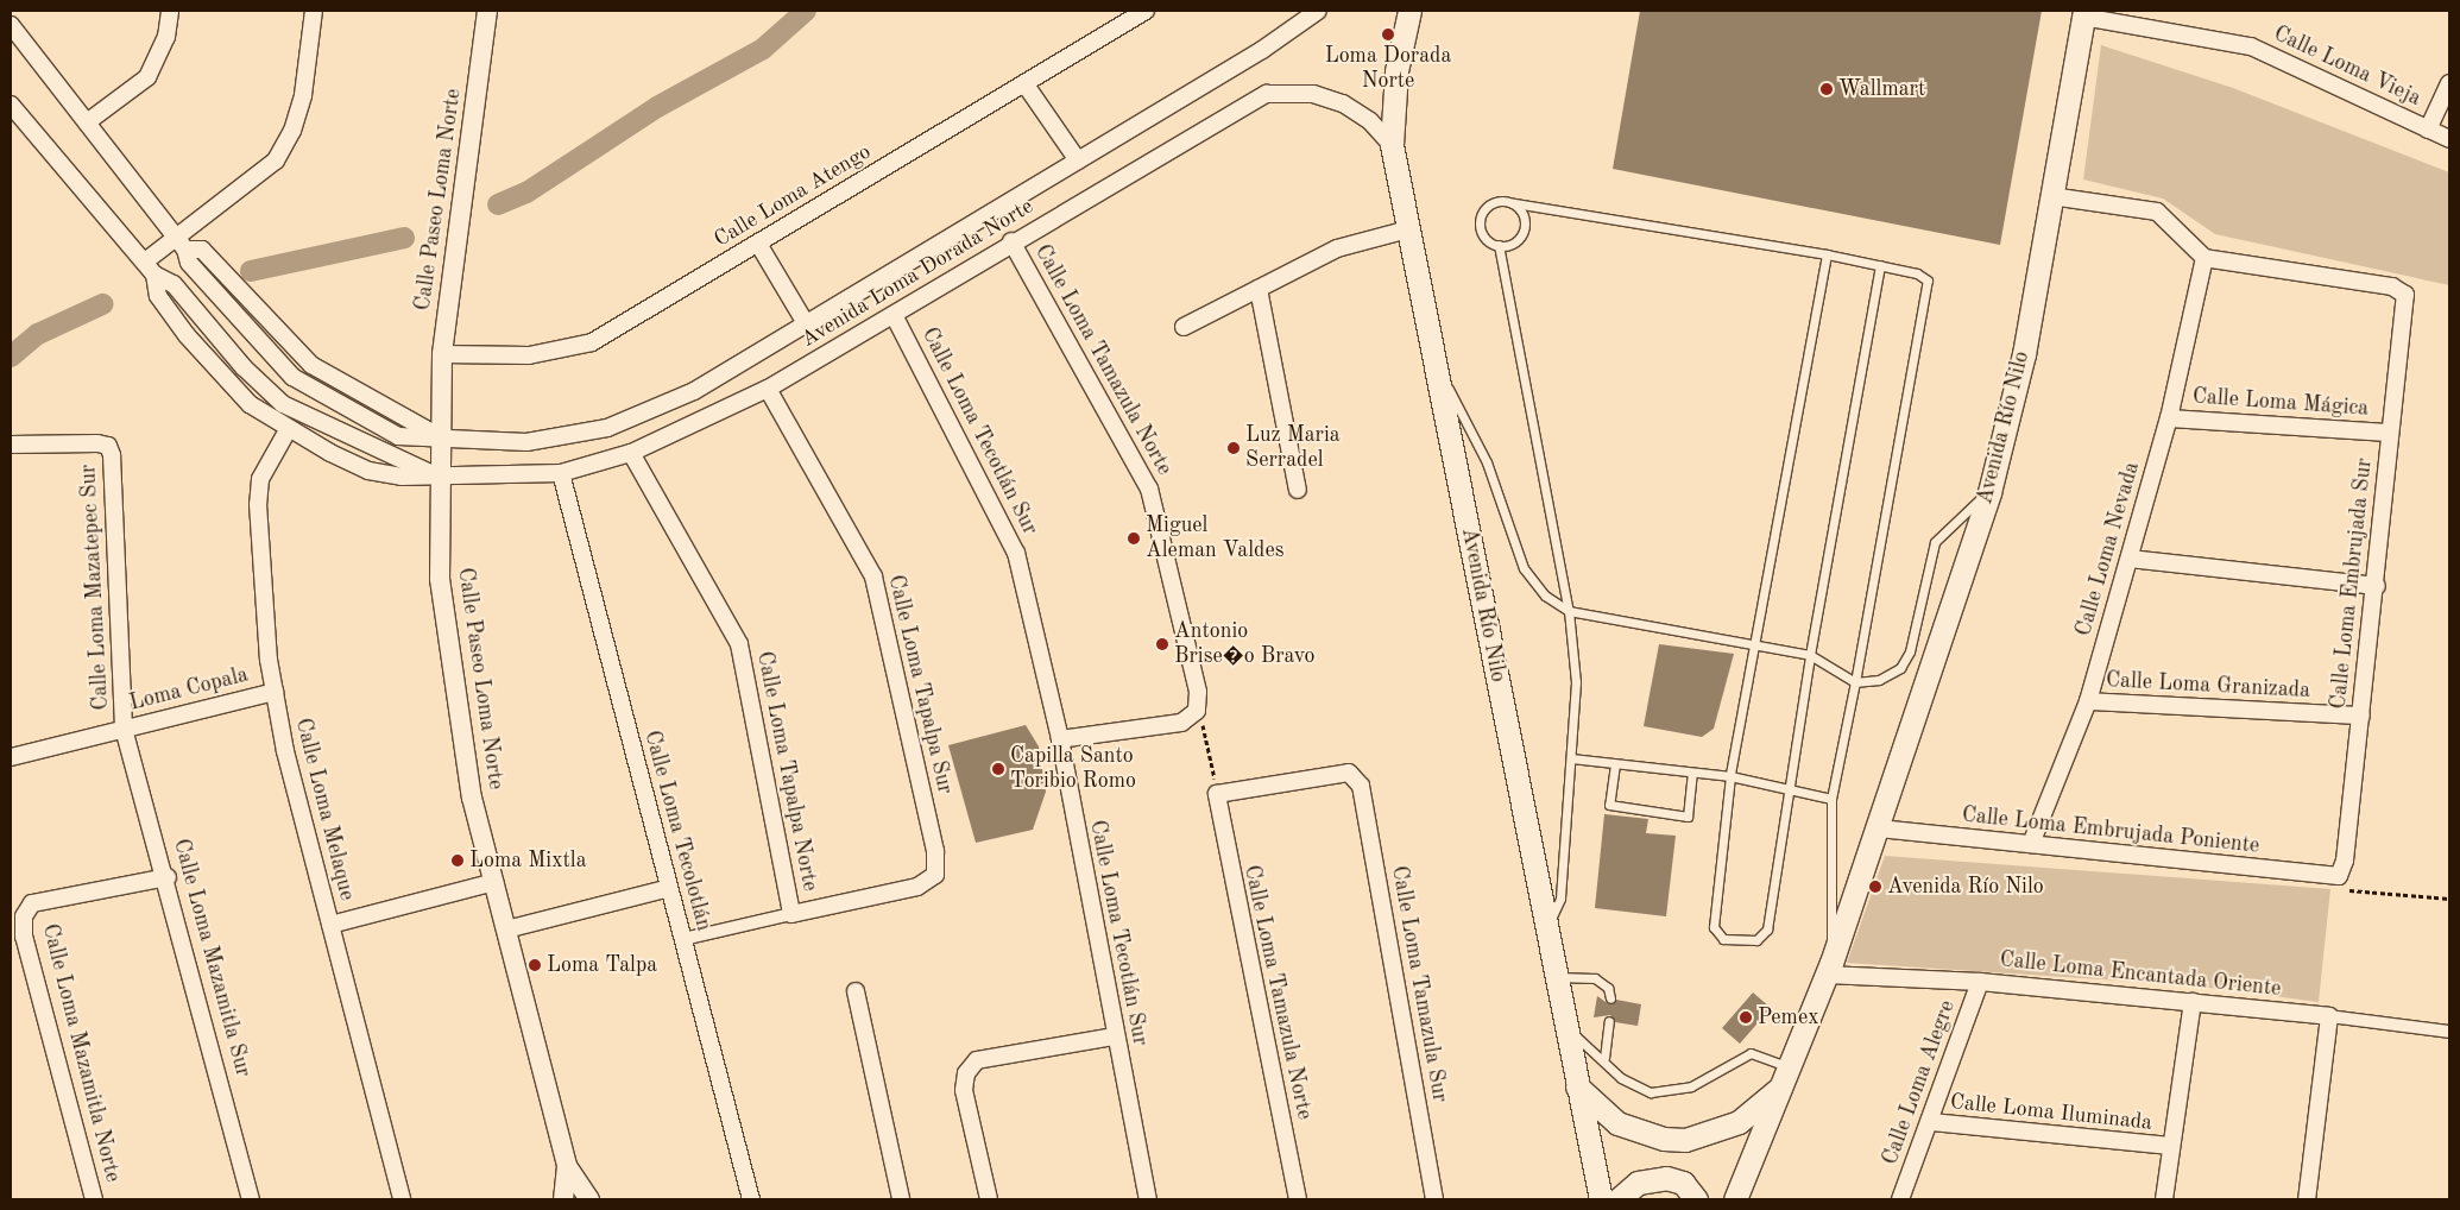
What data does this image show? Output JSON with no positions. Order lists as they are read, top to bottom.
{
  "streets": {
    "main road": ["Avenida Río Nilo"],
    "street": [
      "Calle Loma Vieja",
      "Calle Loma Atengo",
      "Calle Paseo Loma Norte",
      "Avenida Loma Dorada Norte",
      "Calle Loma Tamazula Norte",
      "Calle Loma Mágica",
      "Calle Loma Tecotlán Sur",
      "Calle Loma Nevada",
      "Calle Loma Embrujada Sur",
      "Calle Loma Mazatepec Sur",
      "Calle Loma Tapalpa Sur",
      "Calle Loma Granizada",
      "Loma Copala",
      "Calle Loma Tapalpa Norte",
      "Calle Loma Melaque",
      "Calle Loma Tecolotlán",
      "Calle Loma Embrujada Poniente",
      "Calle Loma Mazamitla Sur",
      "Calle Loma Encantada Oriente",
      "Calle Loma Tamazula Sur",
      "Calle Loma Mazamitla Norte",
      "Calle Loma Alegre",
      "Calle Loma Iluminada"
    ]
  },
  "crossings": [
    ["Calle Loma Vieja", "Avenida Río Nilo"],
    ["Calle Loma Atengo", "Calle Paseo Loma Norte"],
    ["Calle Paseo Loma Norte", "Avenida Loma Dorada Norte"],
    ["Avenida Loma Dorada Norte", "Calle Loma Tamazula Norte"],
    ["Avenida Loma Dorada Norte", "Avenida Río Nilo"],
    ["Avenida Loma Dorada Norte", "Calle Loma Tecotlán Sur"],
    ["Avenida Loma Dorada Norte", "Calle Loma Tapalpa Sur"],
    ["Avenida Loma Dorada Norte", "Calle Loma Tapalpa Norte"],
    ["Avenida Loma Dorada Norte", "Calle Loma Melaque"],
    ["Avenida Loma Dorada Norte", "Calle Loma Tecolotlán"],
    ["Calle Loma Tamazula Norte", "Calle Loma Tamazula Sur"],
    ["Calle Loma Mágica", "Calle Loma Nevada"],
    ["Calle Loma Mágica", "Calle Loma Embrujada Sur"],
    ["Avenida Río Nilo", "Calle Loma Embrujada Poniente"],
    ["Avenida Río Nilo", "Calle Loma Encantada Oriente"],
    ["Calle Loma Nevada", "Calle Loma Embrujada Sur"],
    ["Calle Loma Nevada", "Calle Loma Granizada"],
    ["Calle Loma Nevada", "Calle Loma Embrujada Poniente"],
    ["Calle Loma Embrujada Sur", "Calle Loma Granizada"],
    ["Calle Loma Embrujada Sur", "Calle Loma Embrujada Poniente"],
    ["Calle Loma Mazatepec Sur", "Loma Copala"],
    ["Calle Loma Mazatepec Sur", "Calle Loma Mazamitla Sur"],
    ["Calle Loma Tapalpa Sur", "Calle Loma Tapalpa Norte"],
    ["Loma Copala", "Calle Loma Melaque"],
    ["Loma Copala", "Calle Loma Mazamitla Sur"],
    ["Calle Loma Mazamitla Sur", "Calle Loma Mazamitla Norte"],
    ["Calle Loma Encantada Oriente", "Calle Loma Alegre"],
    ["Calle Loma Alegre", "Calle Loma Iluminada"]
  ],
  "places": [
    "Loma Dorada Norte",
    "Wallmart",
    "Luz Maria Serradel",
    "Miguel Aleman Valdes",
    "Antonio Brise�o Bravo",
    "Capilla Santo Toribio Romo",
    "Loma Mixtla",
    "Avenida Río Nilo",
    "Loma Talpa",
    "Pemex"
  ]
}
